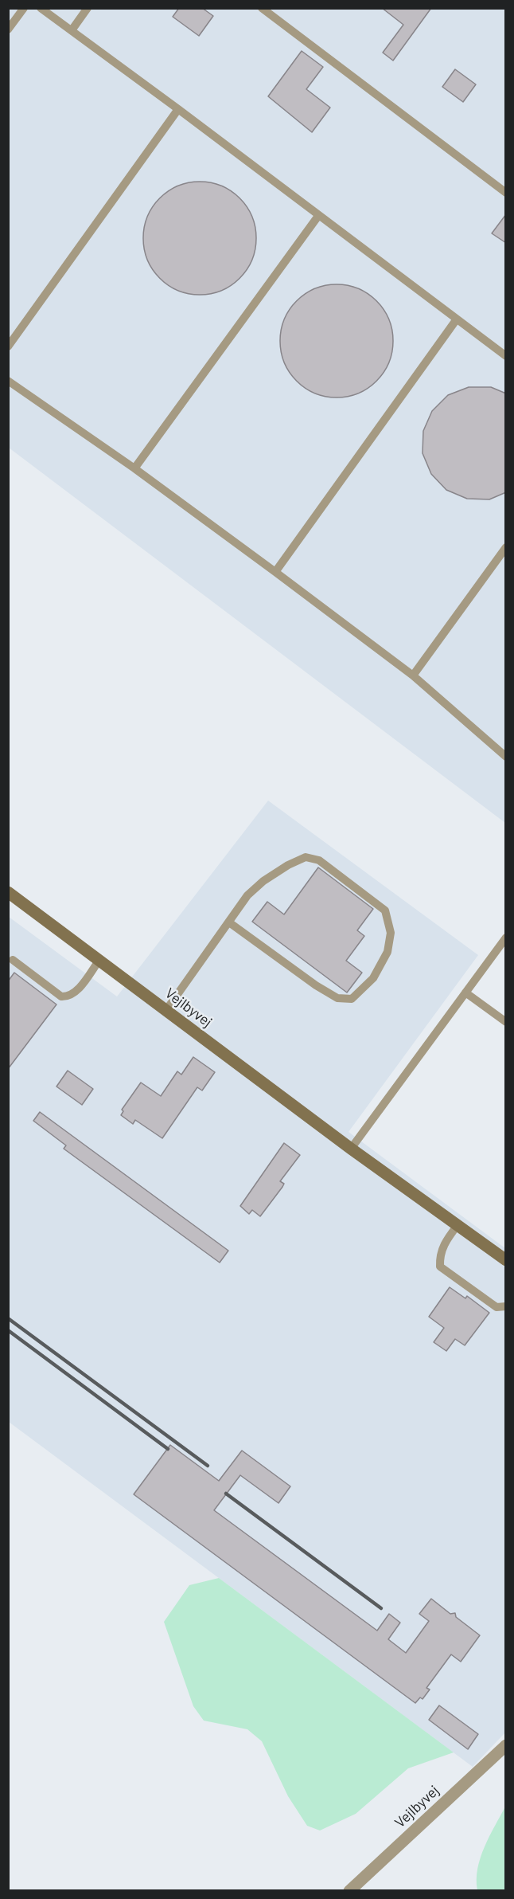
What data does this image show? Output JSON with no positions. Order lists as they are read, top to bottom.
{
  "streets": {
    "street": ["Vejlbyvej"]
  }
}
